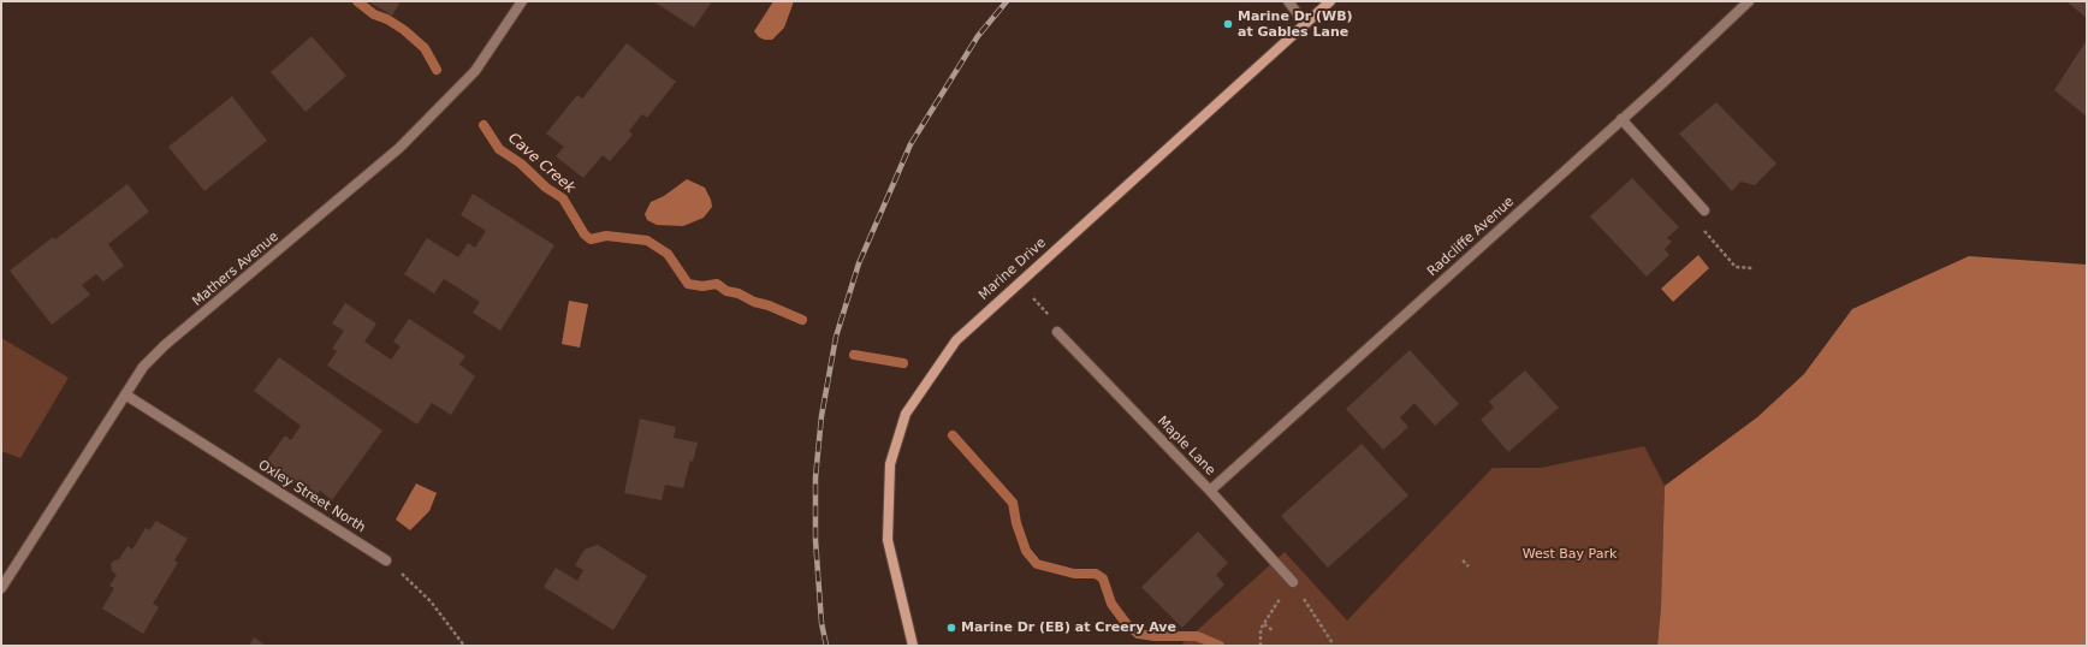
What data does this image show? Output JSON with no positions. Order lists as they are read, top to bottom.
{
  "streets": {
    "main road": ["Marine Drive"],
    "street": [
      "Radcliffe Avenue",
      "Mathers Avenue",
      "Maple Lane",
      "Oxley Street North"
    ]
  },
  "crossings": [
    ["Radcliffe Avenue", "Maple Lane"],
    ["Mathers Avenue", "Oxley Street North"]
  ],
  "water": ["Cave Creek"],
  "parks": ["West Bay Park"],
  "places": ["Marine Dr (WB) at Gables Lane", "Marine Dr (EB) at Creery Ave"]
}
